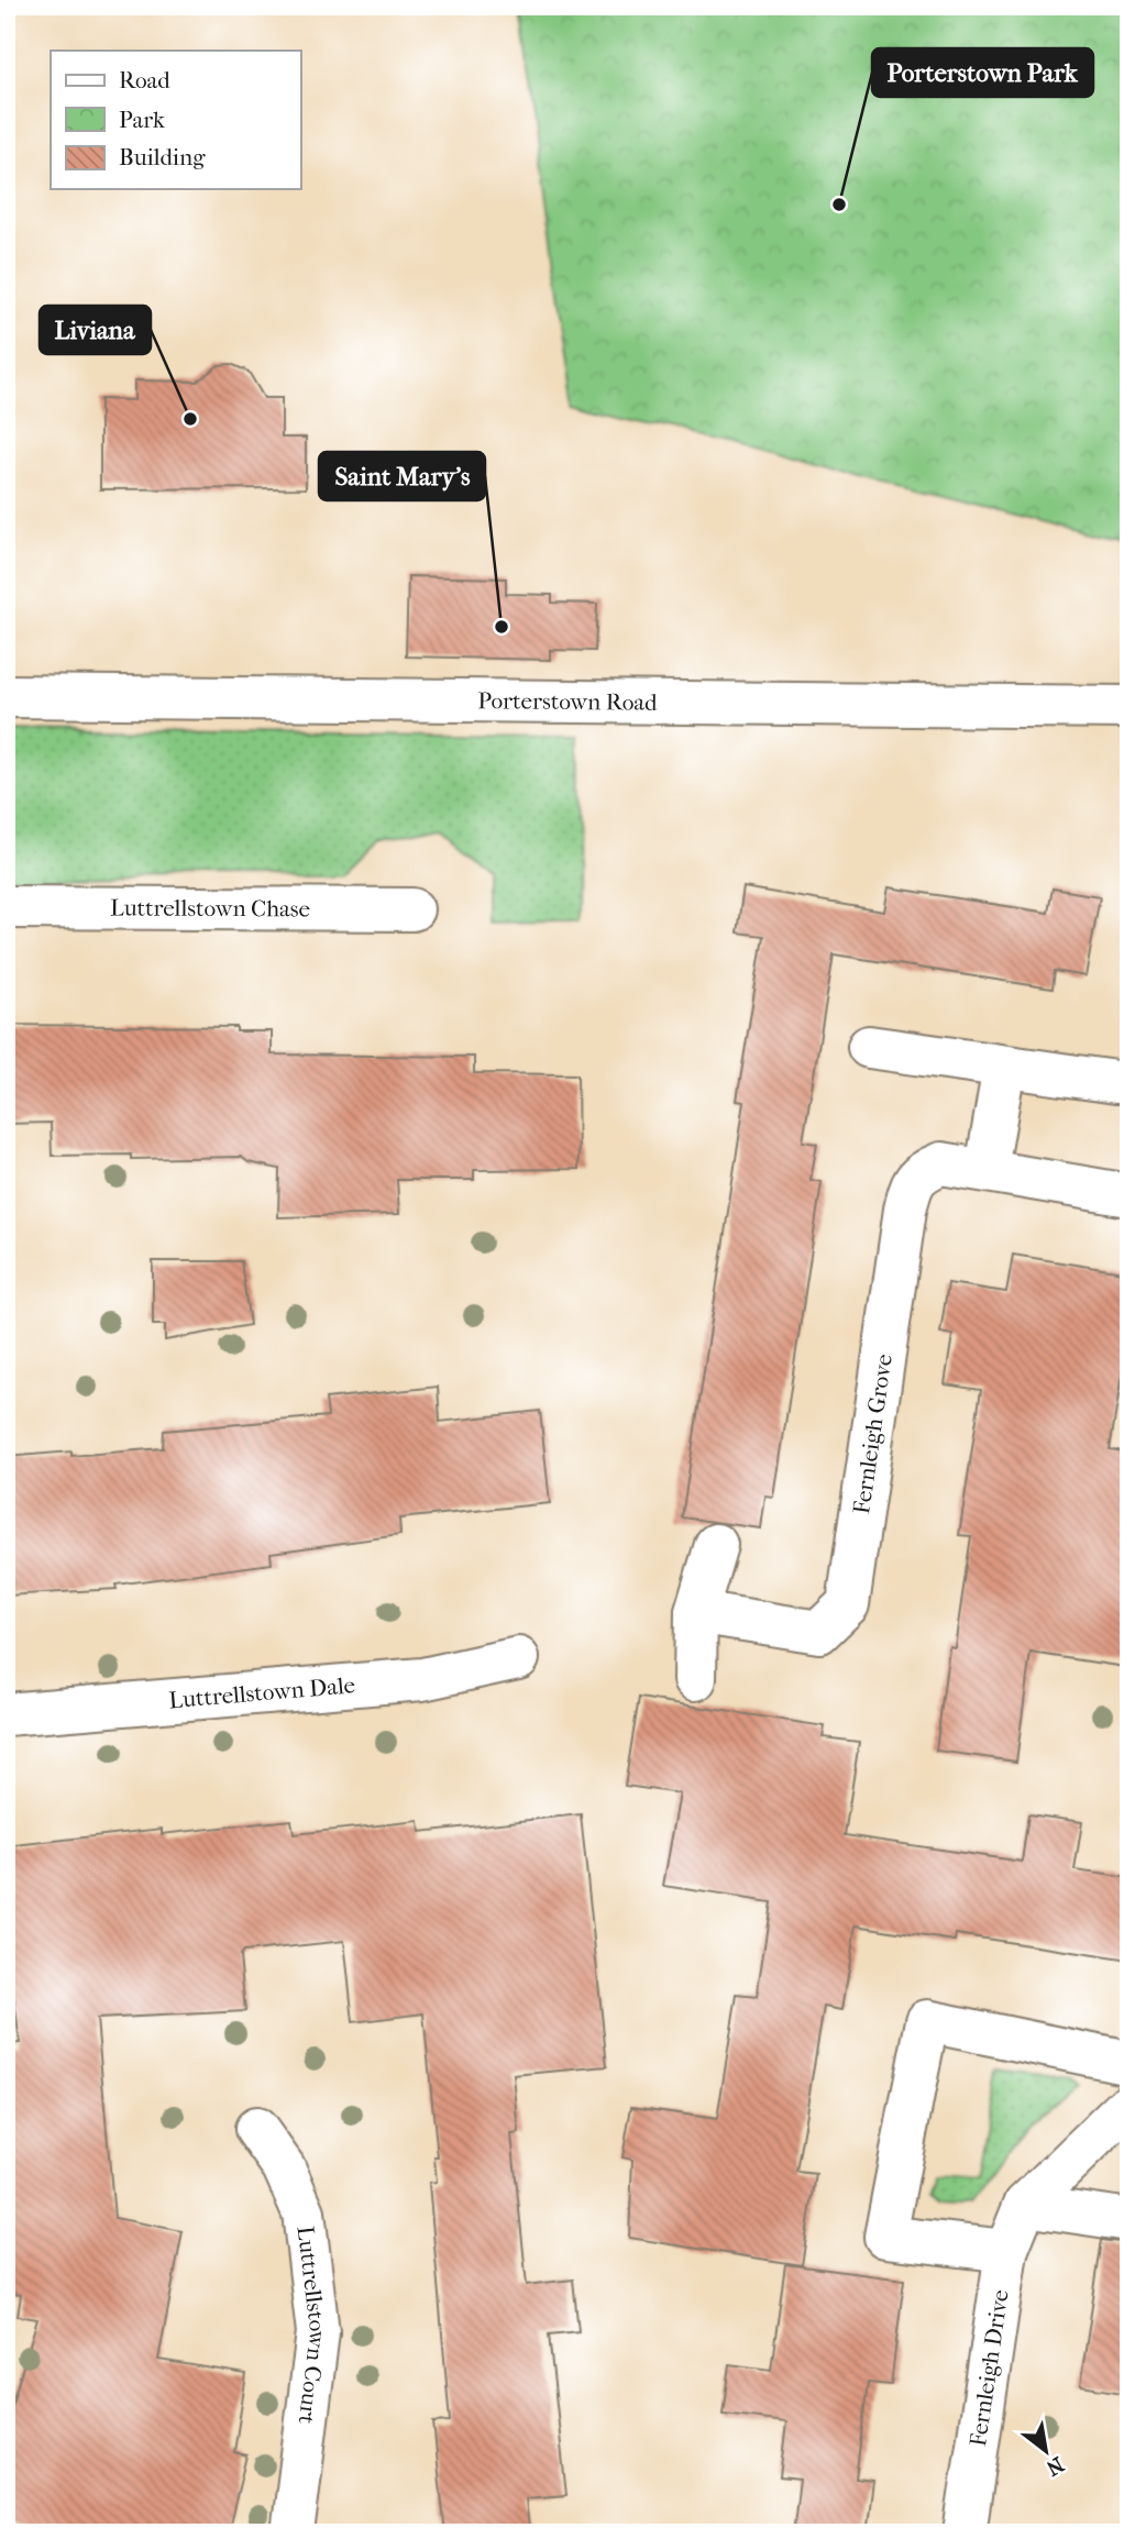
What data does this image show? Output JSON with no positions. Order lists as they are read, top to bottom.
{
  "streets": {
    "street": [
      "Porterstown Road",
      "Luttrellstown Chase",
      "Fernleigh Grove",
      "Luttrellstown Dale",
      "Luttrellstown Court",
      "Fernleigh Drive"
    ]
  },
  "places": ["Porterstown Park", "Liviana", "Saint Mary's"],
  "legend": ["Road", "Park", "Building"],
  "north": "bottom right"
}
